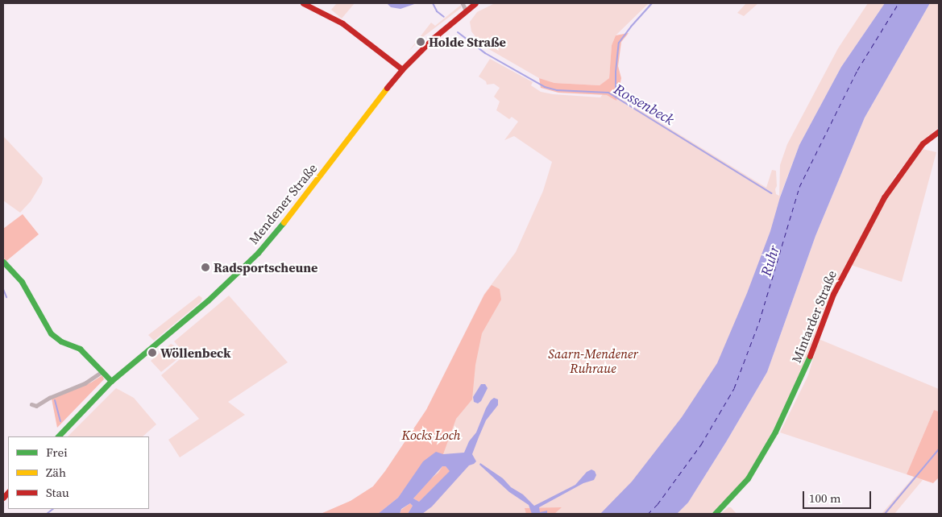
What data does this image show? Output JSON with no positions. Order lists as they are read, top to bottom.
{
  "streets": {
    "main road": ["Mendener Straße", "Mintarder Straße"]
  },
  "water": ["Rossenbeck", "Ruhr"],
  "parks": ["Saarn-Mendener Ruhraue", "Kocks Loch"],
  "places": ["Holde Straße", "Radsportscheune", "Wöllenbeck"],
  "legend": ["Frei", "Zäh", "Stau"],
  "scale_bar": "100 m"
}
